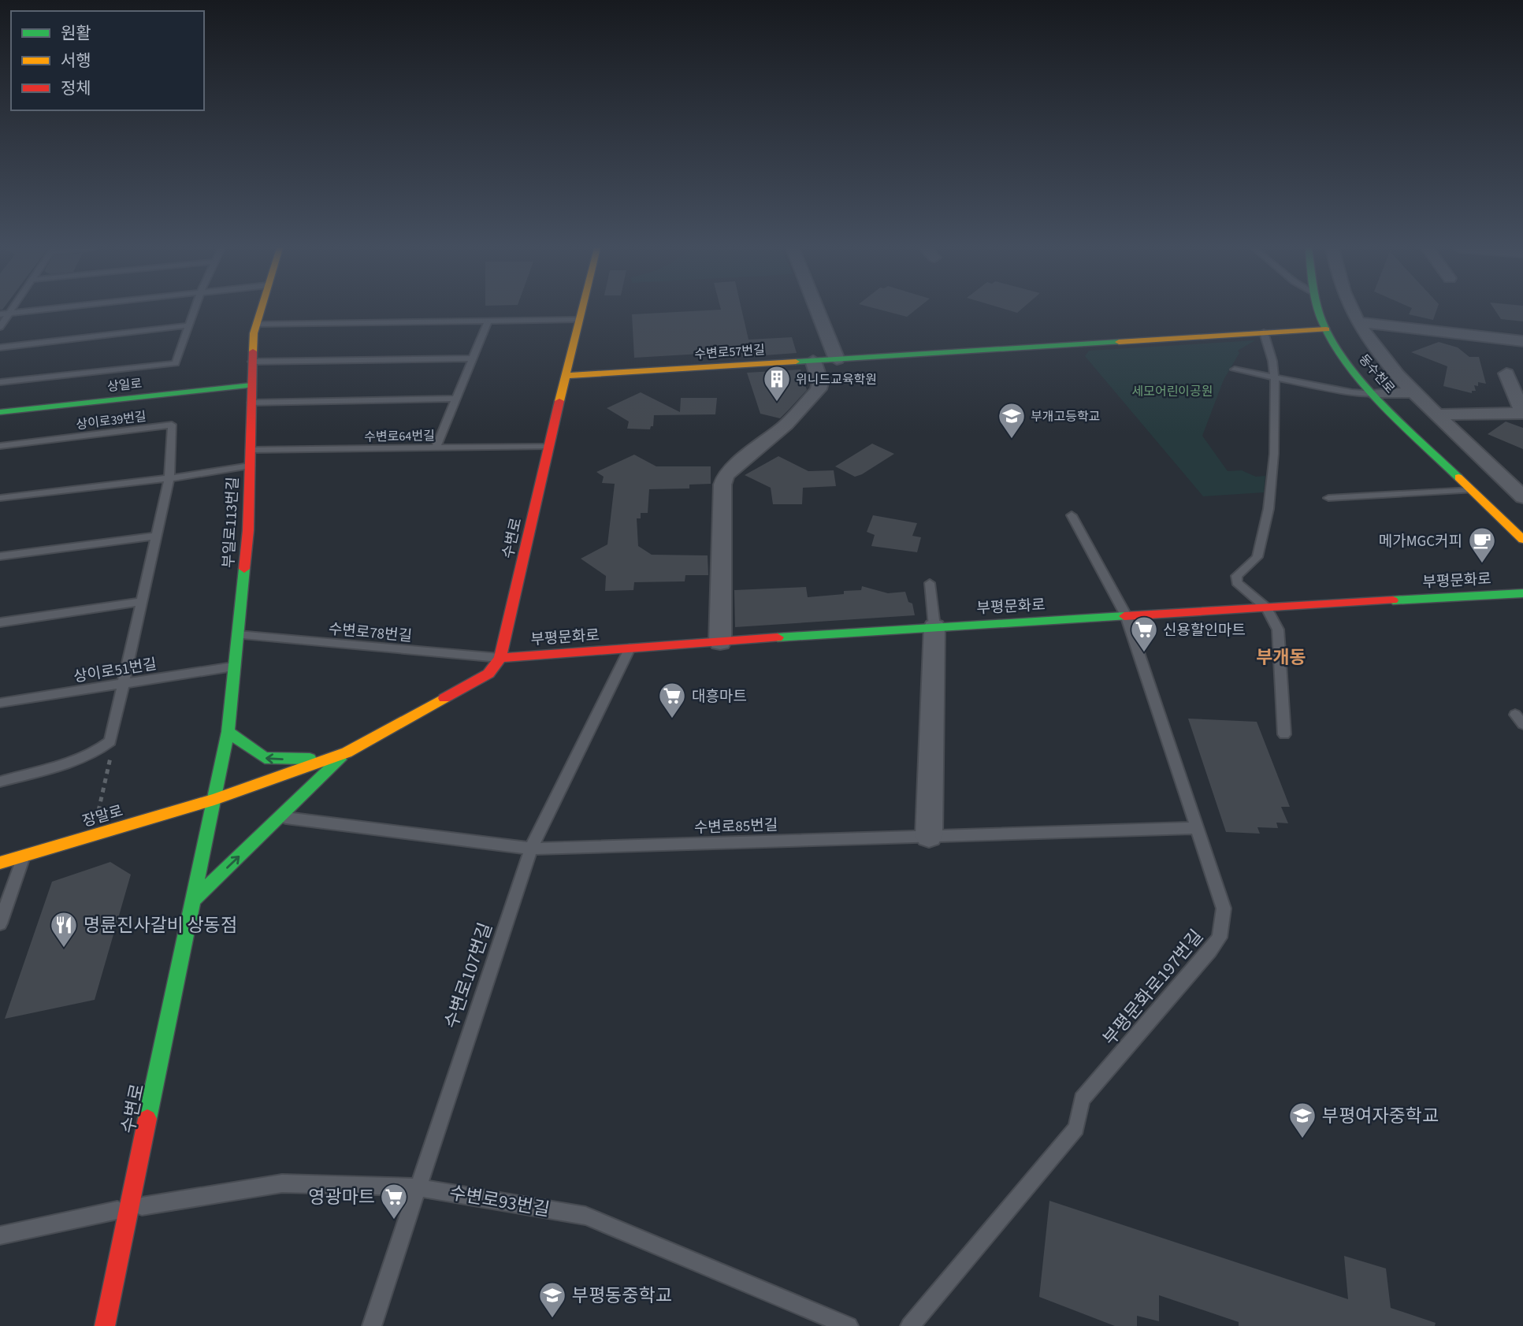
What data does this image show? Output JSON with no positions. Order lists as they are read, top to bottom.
{
  "streets": {
    "street": [
      "수변로57번길",
      "동수천로",
      "상일로",
      "부일로113번길",
      "수변로",
      "부평문화로",
      "장말로"
    ],
    "lane": [
      "상이로39번길",
      "수변로64번길",
      "수변로78번길",
      "상이로51번길",
      "수변로85번길",
      "수변로107번길",
      "부평문화로197번길",
      "수변로93번길"
    ]
  },
  "crossings": [
    ["수변로57번길", "동수천로"],
    ["수변로57번길", "수변로"],
    ["상일로", "부일로113번길"],
    ["상이로39번길", "상이로51번길"],
    ["수변로64번길", "부일로113번길"],
    ["수변로64번길", "수변로"],
    ["부일로113번길", "수변로"],
    ["부일로113번길", "수변로78번길"],
    ["부일로113번길", "상이로51번길"],
    ["부일로113번길", "장말로"],
    ["수변로", "부평문화로"],
    ["수변로", "수변로78번길"],
    ["수변로", "장말로"],
    ["수변로", "수변로93번길"],
    ["부평문화로", "수변로78번길"],
    ["부평문화로", "수변로107번길"],
    ["부평문화로", "부평문화로197번길"],
    ["수변로85번길", "수변로107번길"],
    ["수변로85번길", "부평문화로197번길"],
    ["수변로107번길", "수변로93번길"]
  ],
  "districts": ["부개동"],
  "parks": ["세모어린이공원"],
  "places": {
    "building": ["위니드교육학원"],
    "school or university": ["부개고등학교", "부평여자중학교", "부평동중학교"],
    "cafe": ["메가MGC커피"],
    "supermarket": ["신용할인마트", "대흥마트", "영광마트"],
    "restaurant": ["명륜진사갈비 상동점"]
  },
  "legend": ["원활", "서행", "정체"]
}
